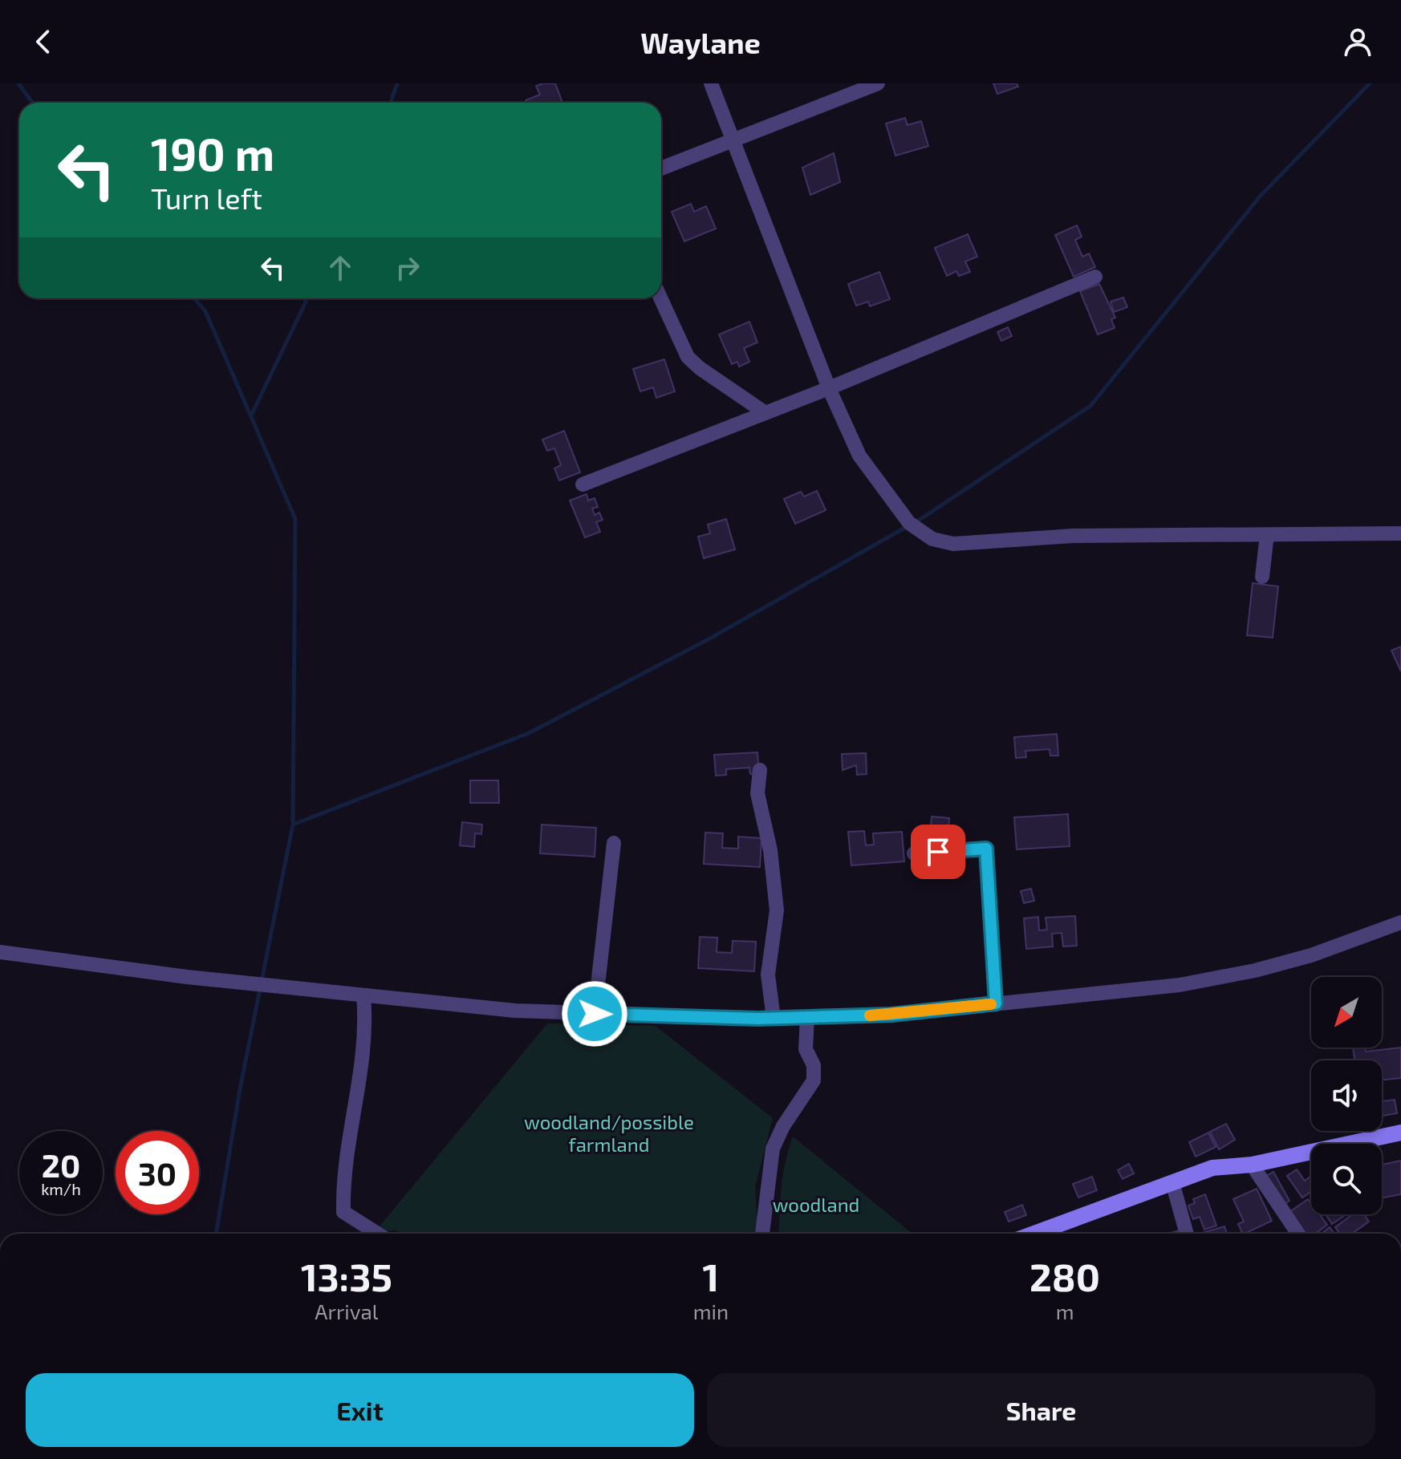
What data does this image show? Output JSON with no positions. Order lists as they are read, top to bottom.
{
  "parks": ["woodland/possible farmland", "woodland"],
  "north": "bottom left",
  "page": {
    "header": "Waylane",
    "turn": ["190 m", "Turn left"],
    "speed": "20 km/h",
    "limit": "30",
    "eta": [
      "13:35",
      "Arrival",
      "1",
      "min",
      "280",
      "m"
    ],
    "buttons": ["Exit", "Share"]
  }
}
